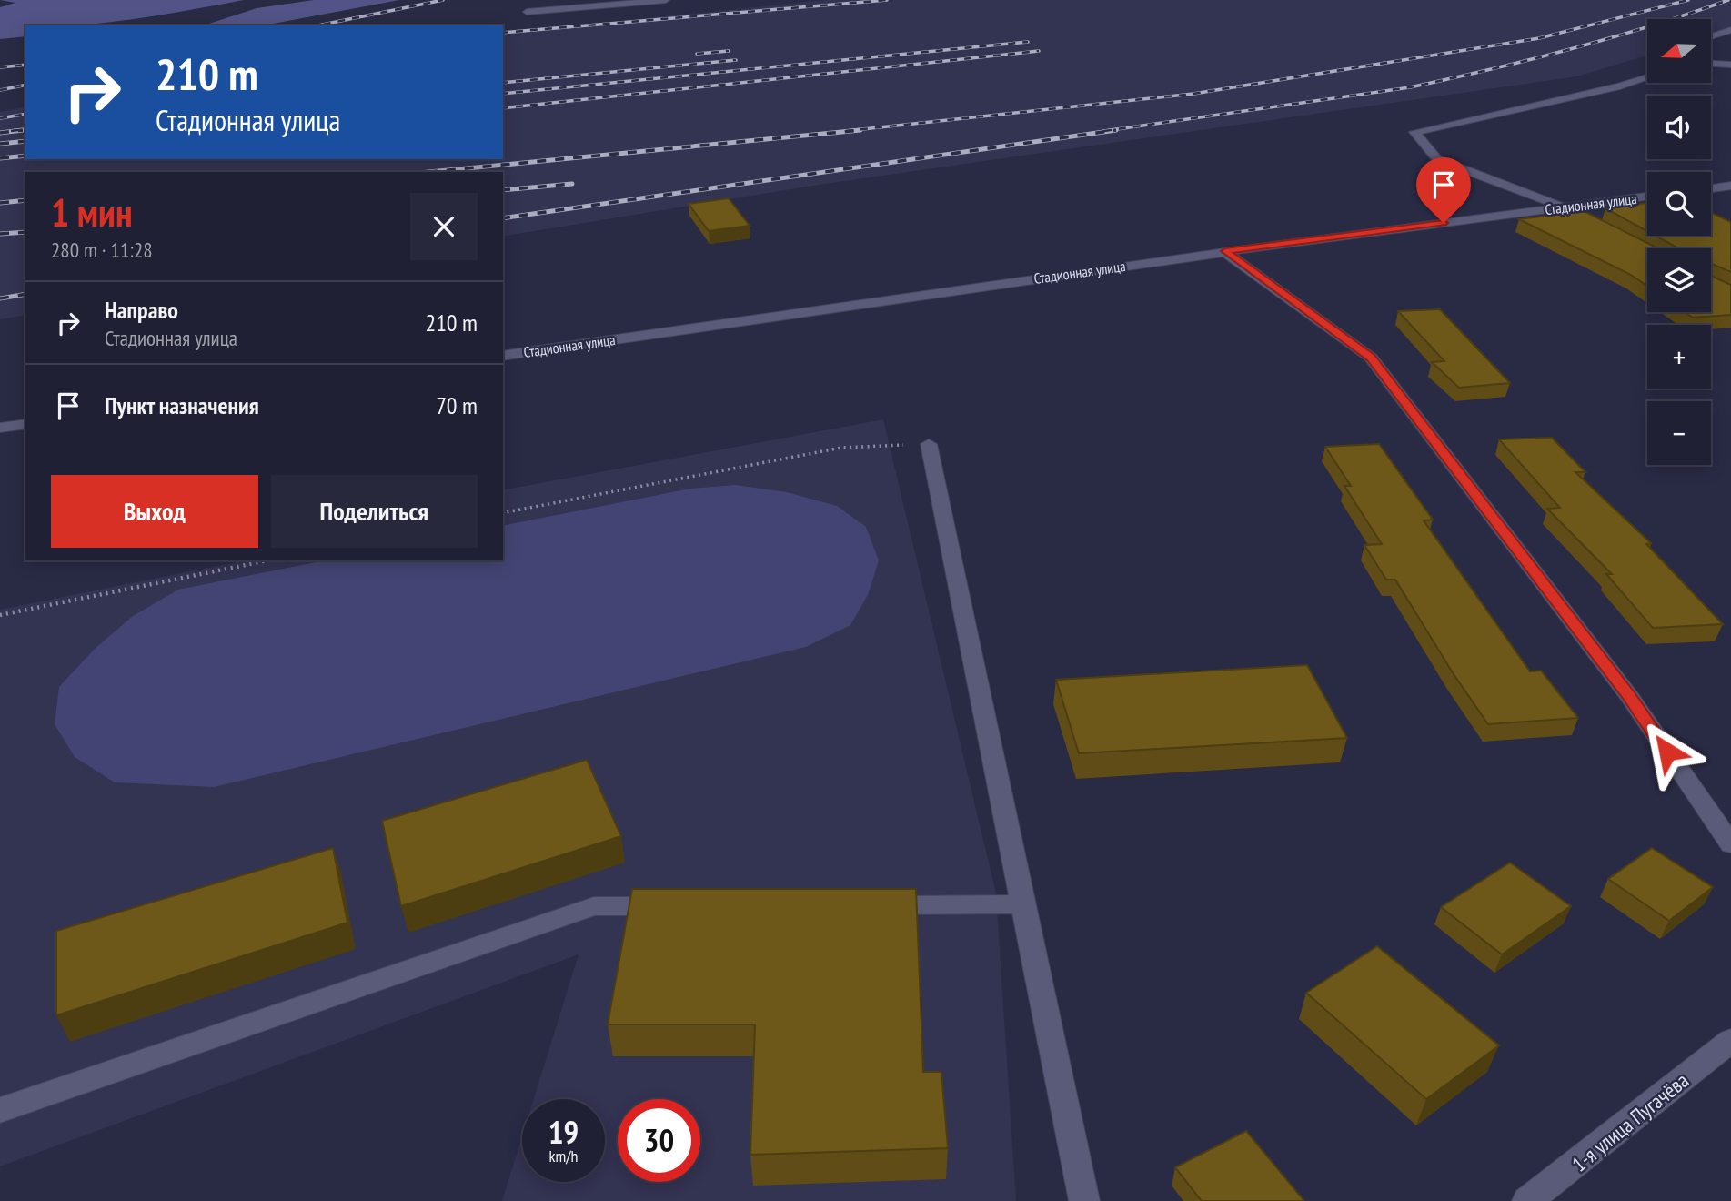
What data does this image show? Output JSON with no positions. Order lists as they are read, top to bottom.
{
  "streets": {
    "street": ["Стадионная улица", "1-я улица Пугачёва"]
  },
  "north": "left",
  "page": {
    "map_buttons": ["+", "−"],
    "turn": ["210 m", "Стадионная улица"],
    "heading": ["1 мин", "280 m · 11:28"],
    "list": [
      {
        "name": "Направо",
        "note": "Стадионная улица",
        "value": "210 m"
      },
      {
        "name": "Пункт назначения",
        "value": "70 m"
      }
    ],
    "buttons": ["Выход", "Поделиться"],
    "speed": "19 km/h",
    "limit": "30"
  }
}
